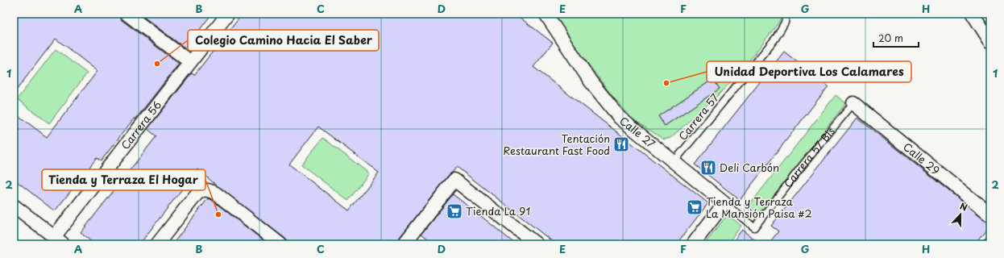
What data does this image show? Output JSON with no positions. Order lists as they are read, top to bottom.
{
  "streets": {
    "street": ["Carrera 56", "Calle 27", "Calle 29"],
    "lane": ["Carrera 57", "Carrera 57 Bis"]
  },
  "crossings": [
    ["Carrera 57", "Calle 27"],
    ["Calle 27", "Carrera 57 Bis"],
    ["Carrera 57 Bis", "Calle 29"]
  ],
  "places": {
    "other": ["Colegio Camino Hacia El Saber", "Unidad Deportiva Los Calamares", "Tienda y Terraza El Hogar"],
    "restaurant": ["Tentación Restaurant Fast Food", "Deli Carbón"],
    "supermarket": ["Tienda y Terraza La Mansión Paisa #2", "Tienda La 91"]
  },
  "scale_bar": "20 m",
  "north": "top",
  "grid": {
    "columns": [
      "A",
      "B",
      "C",
      "D",
      "E",
      "F",
      "G",
      "H"
    ],
    "rows": ["1", "2"]
  }
}
